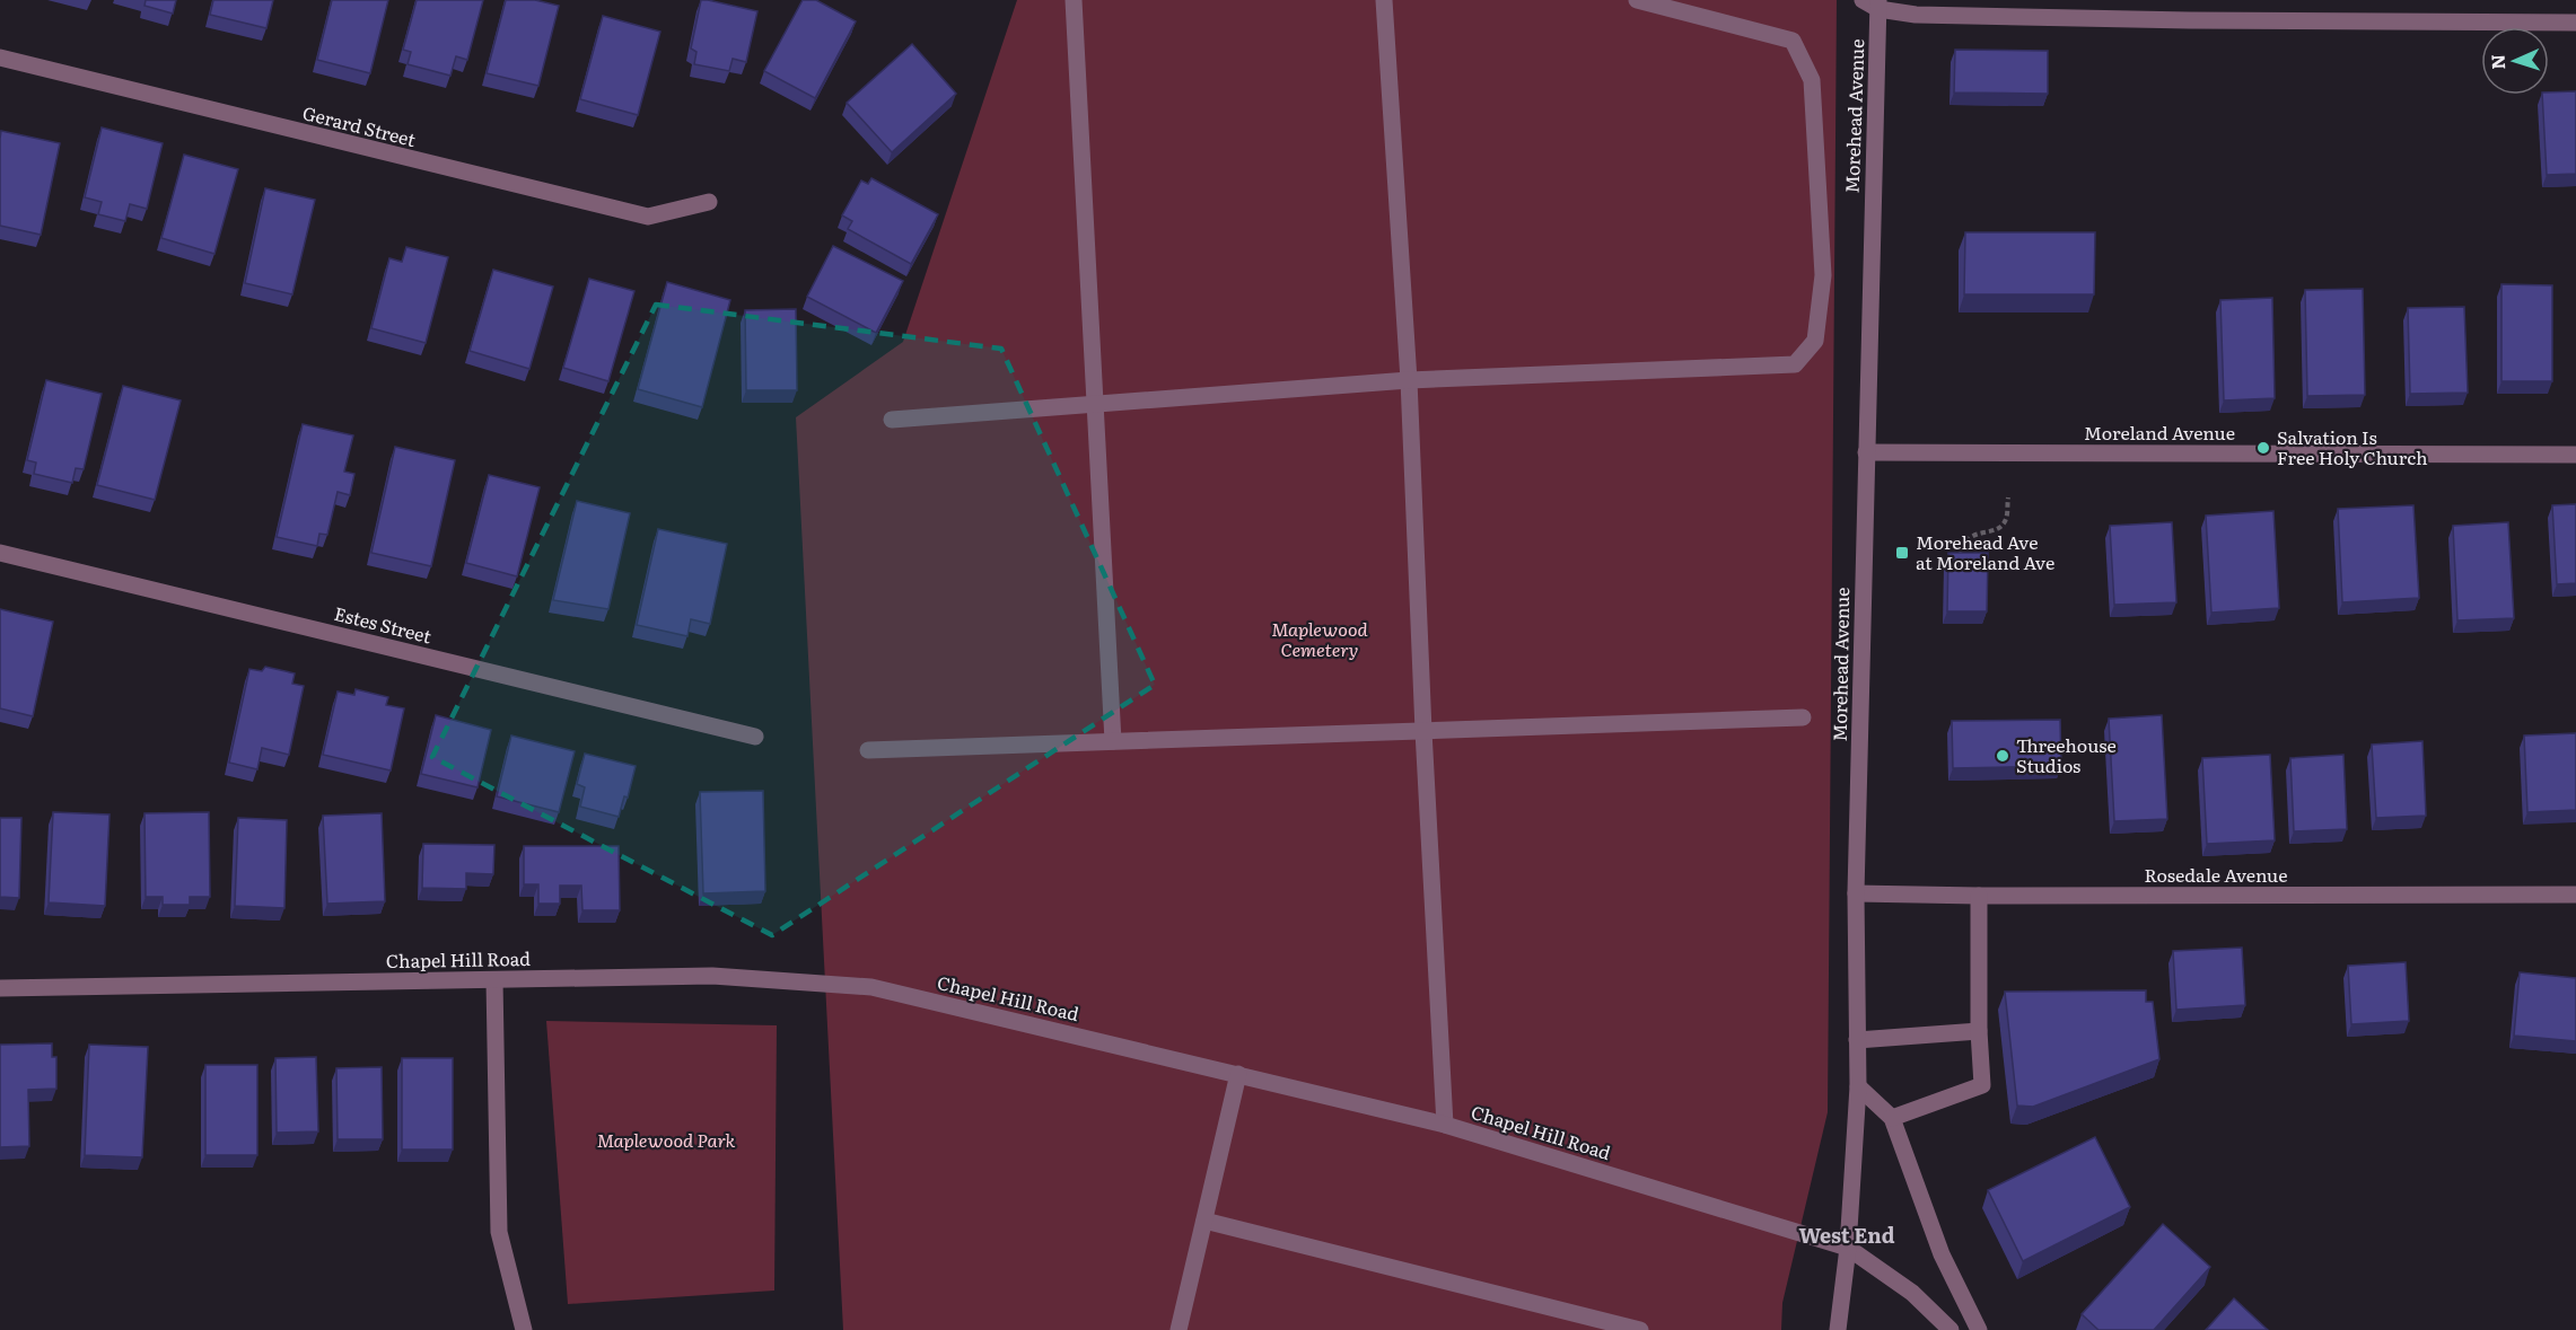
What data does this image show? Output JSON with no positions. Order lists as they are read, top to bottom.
{
  "streets": {
    "street": [
      "Morehead Avenue",
      "Gerard Street",
      "Moreland Avenue",
      "Estes Street",
      "Rosedale Avenue",
      "Chapel Hill Road"
    ]
  },
  "crossings": [
    ["Morehead Avenue", "Moreland Avenue"],
    ["Morehead Avenue", "Rosedale Avenue"],
    ["Morehead Avenue", "Chapel Hill Road"]
  ],
  "districts": ["West End"],
  "parks": ["Maplewood Cemetery", "Maplewood Park"],
  "places": {
    "other": ["Salvation Is Free Holy Church", "Threehouse Studios"],
    "transit": ["Morehead Ave at Moreland Ave"]
  },
  "north": "left"
}
